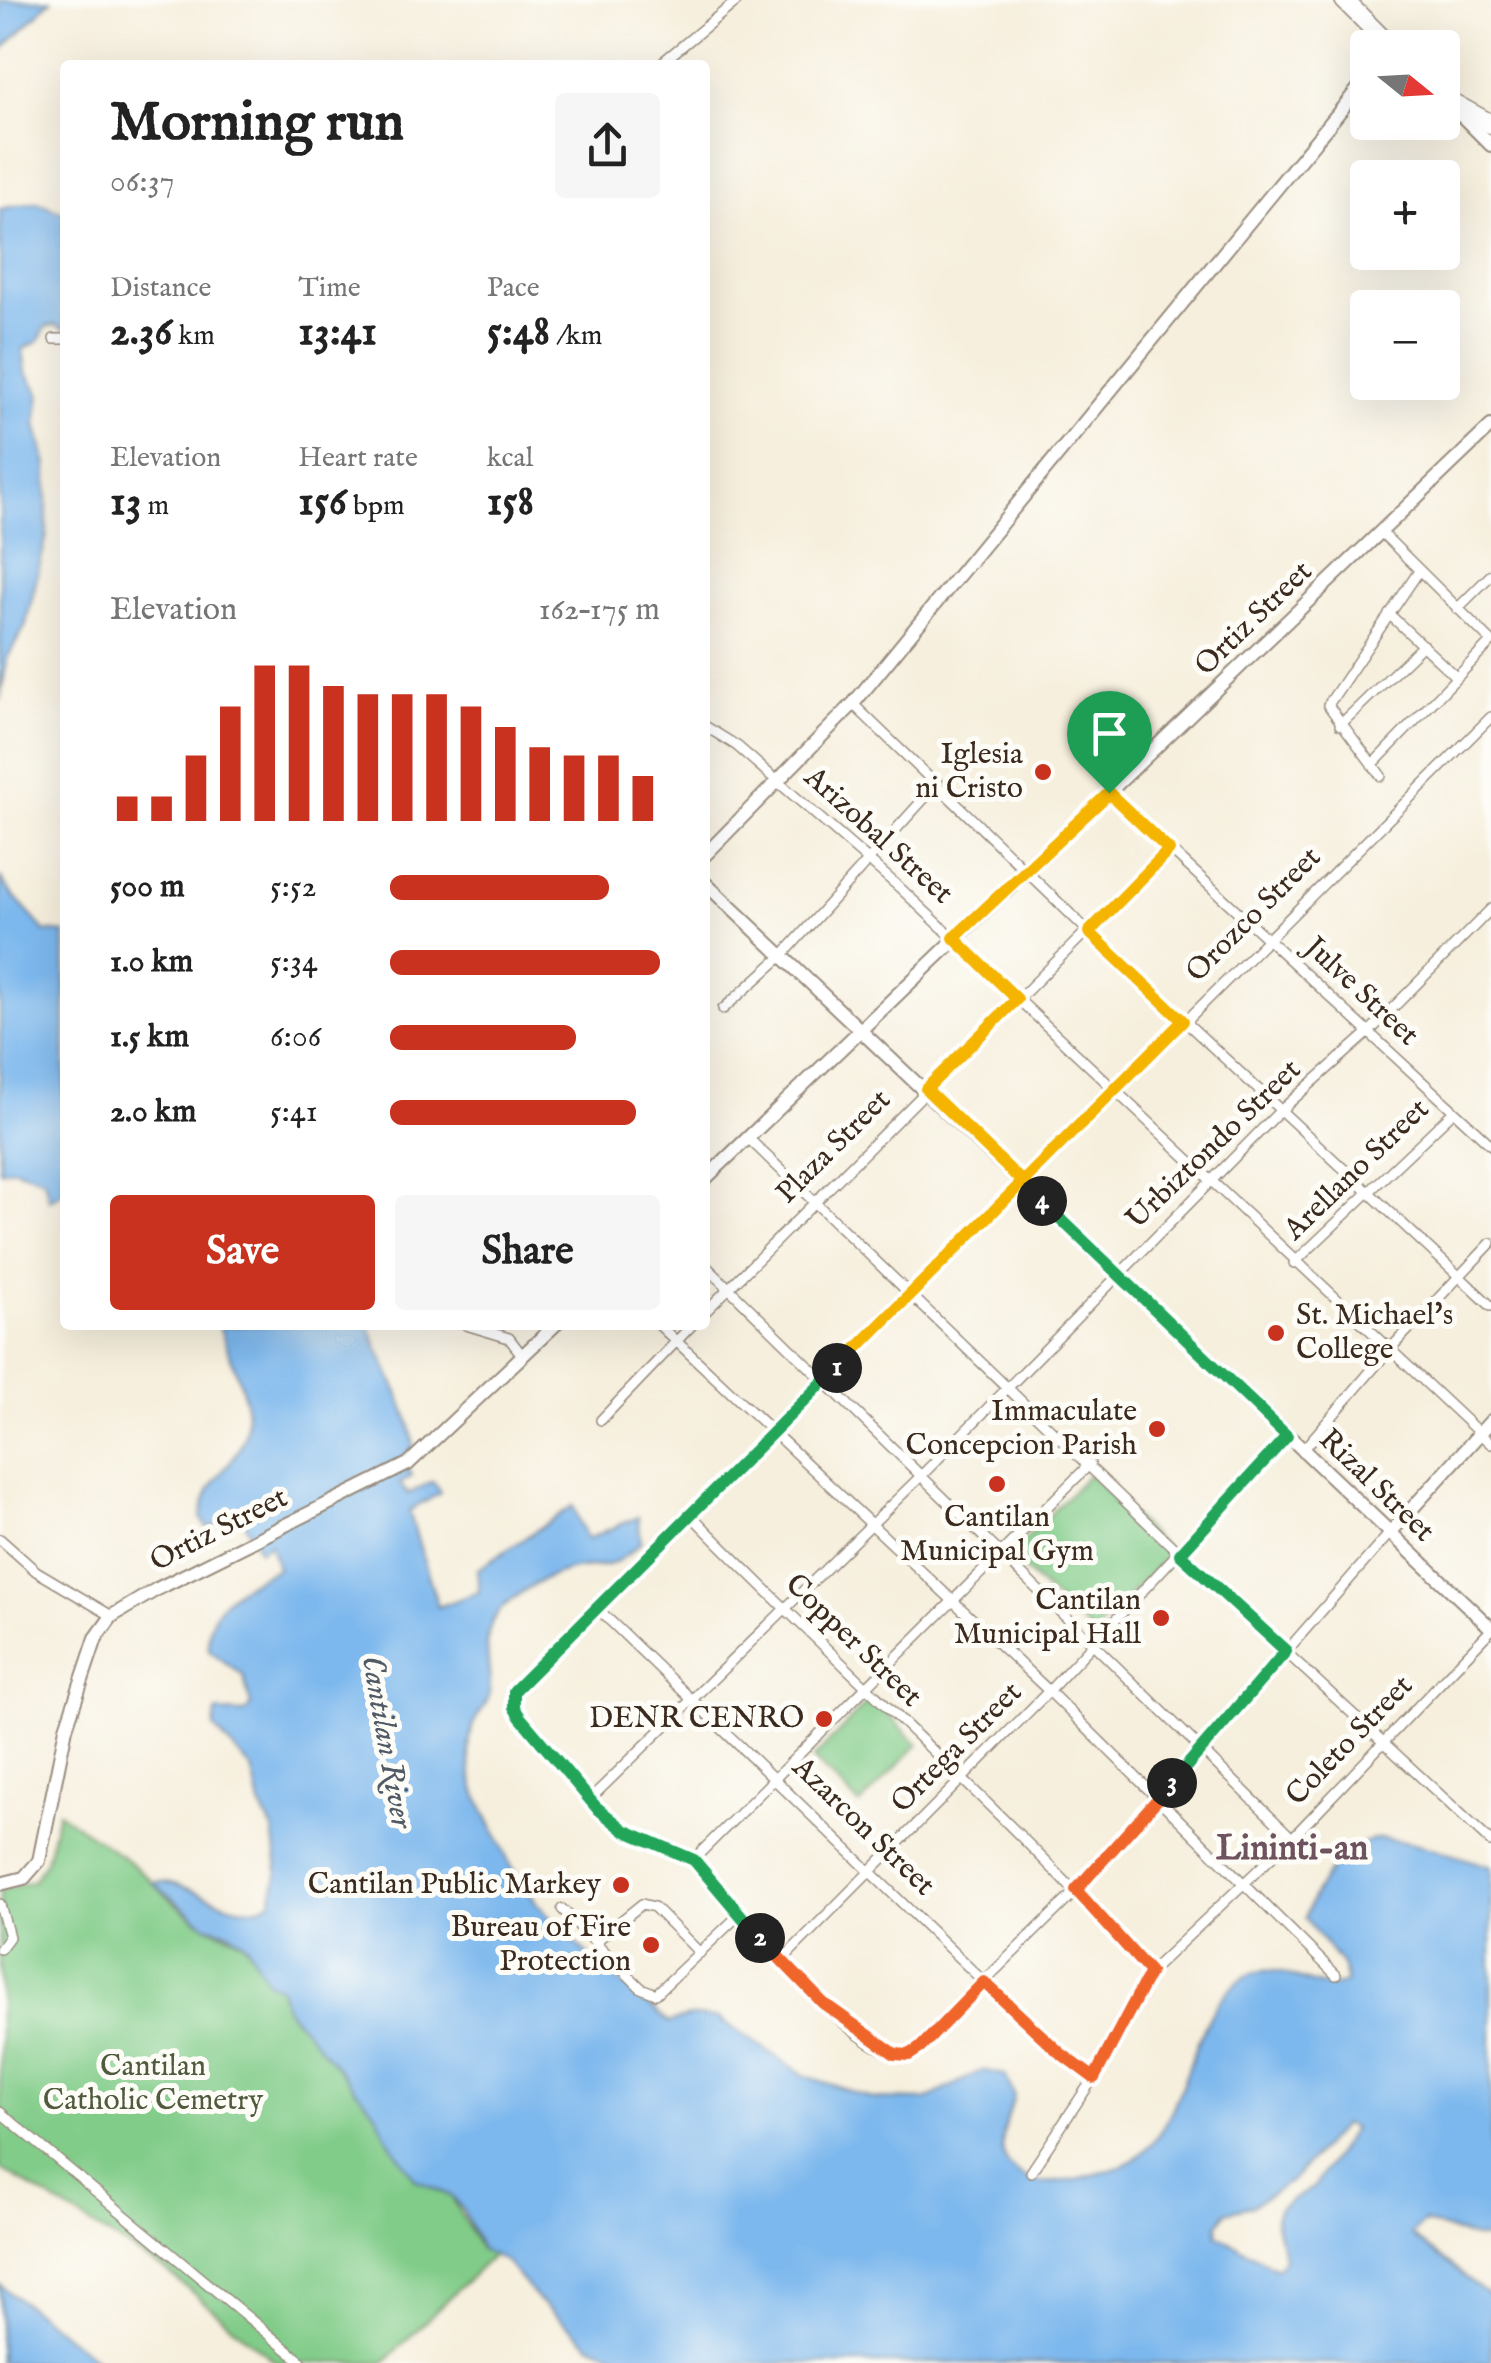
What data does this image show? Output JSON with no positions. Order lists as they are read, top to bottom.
{
  "streets": {
    "street": [
      "Ortiz Street",
      "Arizobal Street",
      "Orozco Street",
      "Julve Street",
      "Urbiztondo Street",
      "Plaza Street",
      "Arellano Street",
      "Rizal Street",
      "Copper Street",
      "Coleto Street",
      "Ortega Street",
      "Azarcon Street"
    ]
  },
  "crossings": [
    ["Ortiz Street", "Arizobal Street"],
    ["Ortiz Street", "Julve Street"],
    ["Ortiz Street", "Rizal Street"],
    ["Arizobal Street", "Orozco Street"],
    ["Arizobal Street", "Urbiztondo Street"],
    ["Arizobal Street", "Plaza Street"],
    ["Arizobal Street", "Arellano Street"],
    ["Orozco Street", "Julve Street"],
    ["Orozco Street", "Urbiztondo Street"],
    ["Orozco Street", "Rizal Street"],
    ["Orozco Street", "Copper Street"],
    ["Orozco Street", "Azarcon Street"],
    ["Julve Street", "Urbiztondo Street"],
    ["Julve Street", "Plaza Street"],
    ["Julve Street", "Arellano Street"],
    ["Urbiztondo Street", "Rizal Street"],
    ["Urbiztondo Street", "Copper Street"],
    ["Urbiztondo Street", "Azarcon Street"],
    ["Plaza Street", "Rizal Street"],
    ["Rizal Street", "Coleto Street"],
    ["Rizal Street", "Ortega Street"],
    ["Copper Street", "Coleto Street"],
    ["Copper Street", "Ortega Street"],
    ["Coleto Street", "Azarcon Street"],
    ["Ortega Street", "Azarcon Street"]
  ],
  "districts": ["Lininti-an"],
  "water": ["Cantilan River"],
  "parks": ["Cantilan Catholic Cemetry"],
  "places": [
    "Iglesia ni Cristo",
    "St. Michael's College",
    "Immaculate Concepcion Parish",
    "Cantilan Municipal Gym",
    "Cantilan Municipal Hall",
    "DENR CENRO",
    "Cantilan Public Markey",
    "Bureau of Fire Protection"
  ],
  "north": "right",
  "page": {
    "map_buttons": ["+", "−"],
    "heading": ["Morning run", "06:37"],
    "stats": [
      ["Distance", "2.36 km"],
      ["Time", "13:41"],
      ["Pace", "5:48 /km"],
      ["Elevation", "13 m"],
      ["Heart rate", "156 bpm"],
      ["kcal", "158"]
    ],
    "chart": ["Elevation", "162–175 m"],
    "list": [
      {
        "name": "500 m",
        "note": "5:52"
      },
      {
        "name": "1.0 km",
        "note": "5:34"
      },
      {
        "name": "1.5 km",
        "note": "6:06"
      },
      {
        "name": "2.0 km",
        "note": "5:41"
      }
    ],
    "buttons": ["Save", "Share"],
    "pins": [
      "4",
      "1",
      "3",
      "2"
    ]
  }
}
